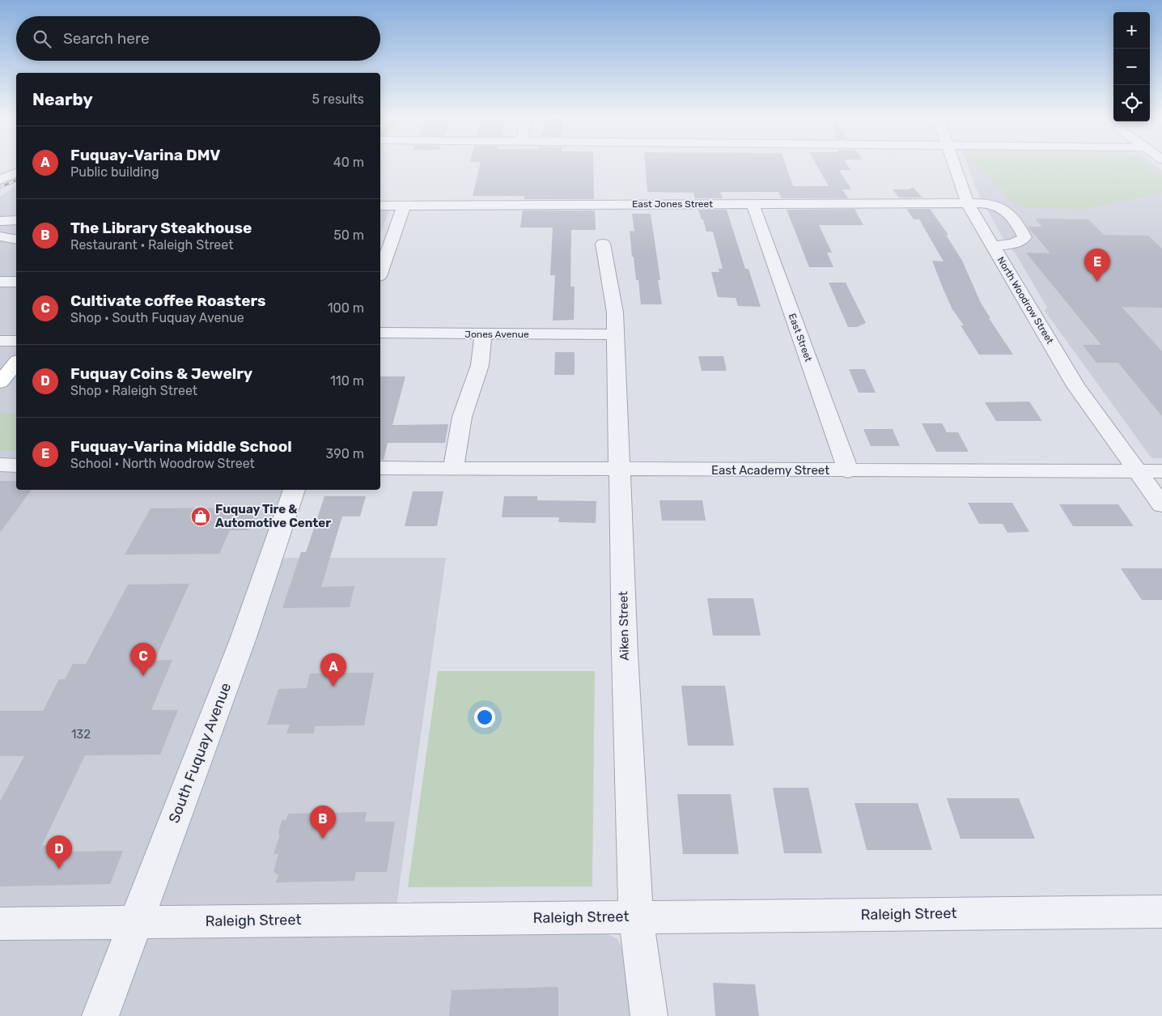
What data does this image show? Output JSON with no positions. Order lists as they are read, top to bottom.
{
  "streets": {
    "street": [
      "East Jones Street",
      "North Woodrow Street",
      "Jones Avenue",
      "East Street",
      "East Academy Street",
      "Aiken Street",
      "South Fuquay Avenue",
      "Raleigh Street"
    ]
  },
  "crossings": [
    ["East Jones Street", "North Woodrow Street"],
    ["East Jones Street", "East Street"],
    ["North Woodrow Street", "East Academy Street"],
    ["Jones Avenue", "Aiken Street"],
    ["East Street", "East Academy Street"],
    ["East Academy Street", "Aiken Street"],
    ["Aiken Street", "Raleigh Street"],
    ["South Fuquay Avenue", "Raleigh Street"]
  ],
  "places": {
    "shop": ["Fuquay Tire & Automotive Center"]
  },
  "house_numbers": ["132"],
  "page": {
    "map_buttons": ["+", "−"],
    "search": "Search here",
    "heading": ["Nearby", "5 results"],
    "list": [
      {
        "mark": "A",
        "name": "Fuquay-Varina DMV",
        "note": "Public building",
        "value": "40 m"
      },
      {
        "mark": "B",
        "name": "The Library Steakhouse",
        "note": "Restaurant · Raleigh Street",
        "value": "50 m"
      },
      {
        "mark": "C",
        "name": "Cultivate coffee Roasters",
        "note": "Shop · South Fuquay Avenue",
        "value": "100 m"
      },
      {
        "mark": "D",
        "name": "Fuquay Coins & Jewelry",
        "note": "Shop · Raleigh Street",
        "value": "110 m"
      },
      {
        "mark": "E",
        "name": "Fuquay-Varina Middle School",
        "note": "School · North Woodrow Street",
        "value": "390 m"
      }
    ],
    "pins": [
      "E",
      "C",
      "A",
      "B",
      "D"
    ]
  }
}
